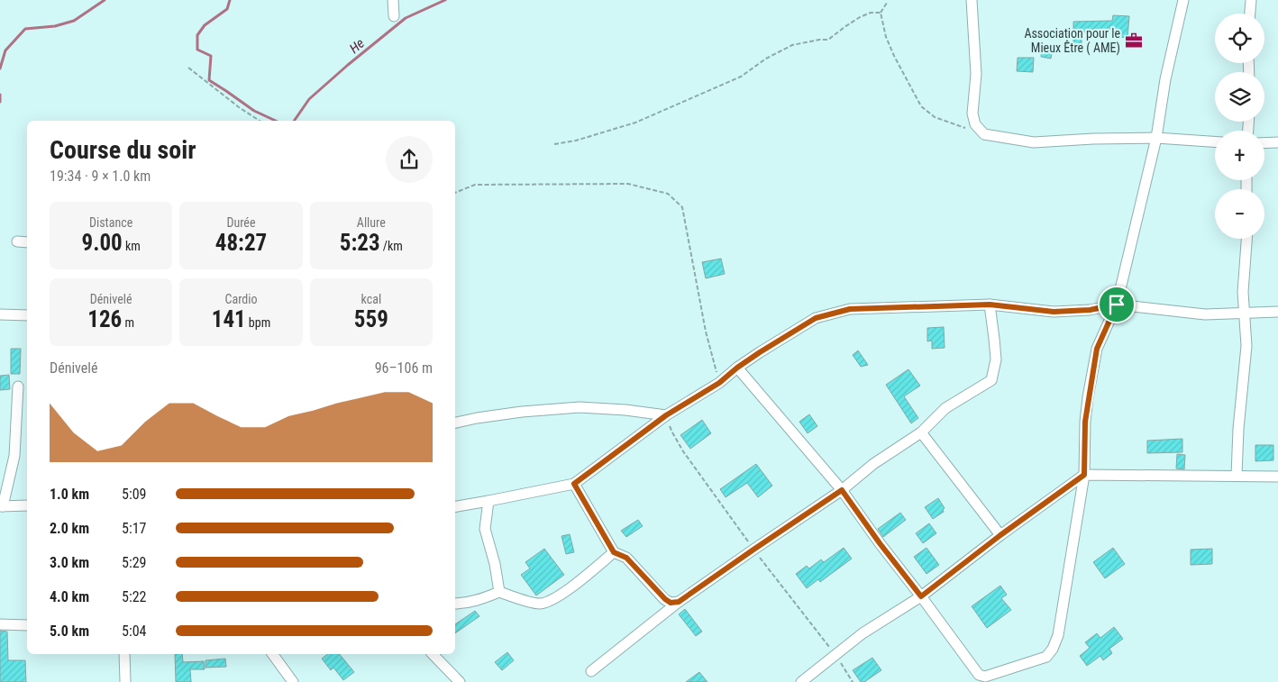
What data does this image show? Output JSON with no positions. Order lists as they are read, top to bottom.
{
  "water": ["He"],
  "places": {
    "office": ["Association pour le Mieux Être ( AME)"]
  },
  "page": {
    "map_buttons": ["+", "−"],
    "heading": ["Course du soir", "19:34 · 9 × 1.0 km"],
    "stats": [
      ["Distance", "9.00 km"],
      ["Durée", "48:27"],
      ["Allure", "5:23 /km"],
      ["Dénivelé", "126 m"],
      ["Cardio", "141 bpm"],
      ["kcal", "559"]
    ],
    "chart": ["Dénivelé", "96–106 m"],
    "list": [
      {
        "name": "1.0 km",
        "note": "5:09"
      },
      {
        "name": "2.0 km",
        "note": "5:17"
      },
      {
        "name": "3.0 km",
        "note": "5:29"
      },
      {
        "name": "4.0 km",
        "note": "5:22"
      },
      {
        "name": "5.0 km",
        "note": "5:04"
      }
    ]
  }
}
